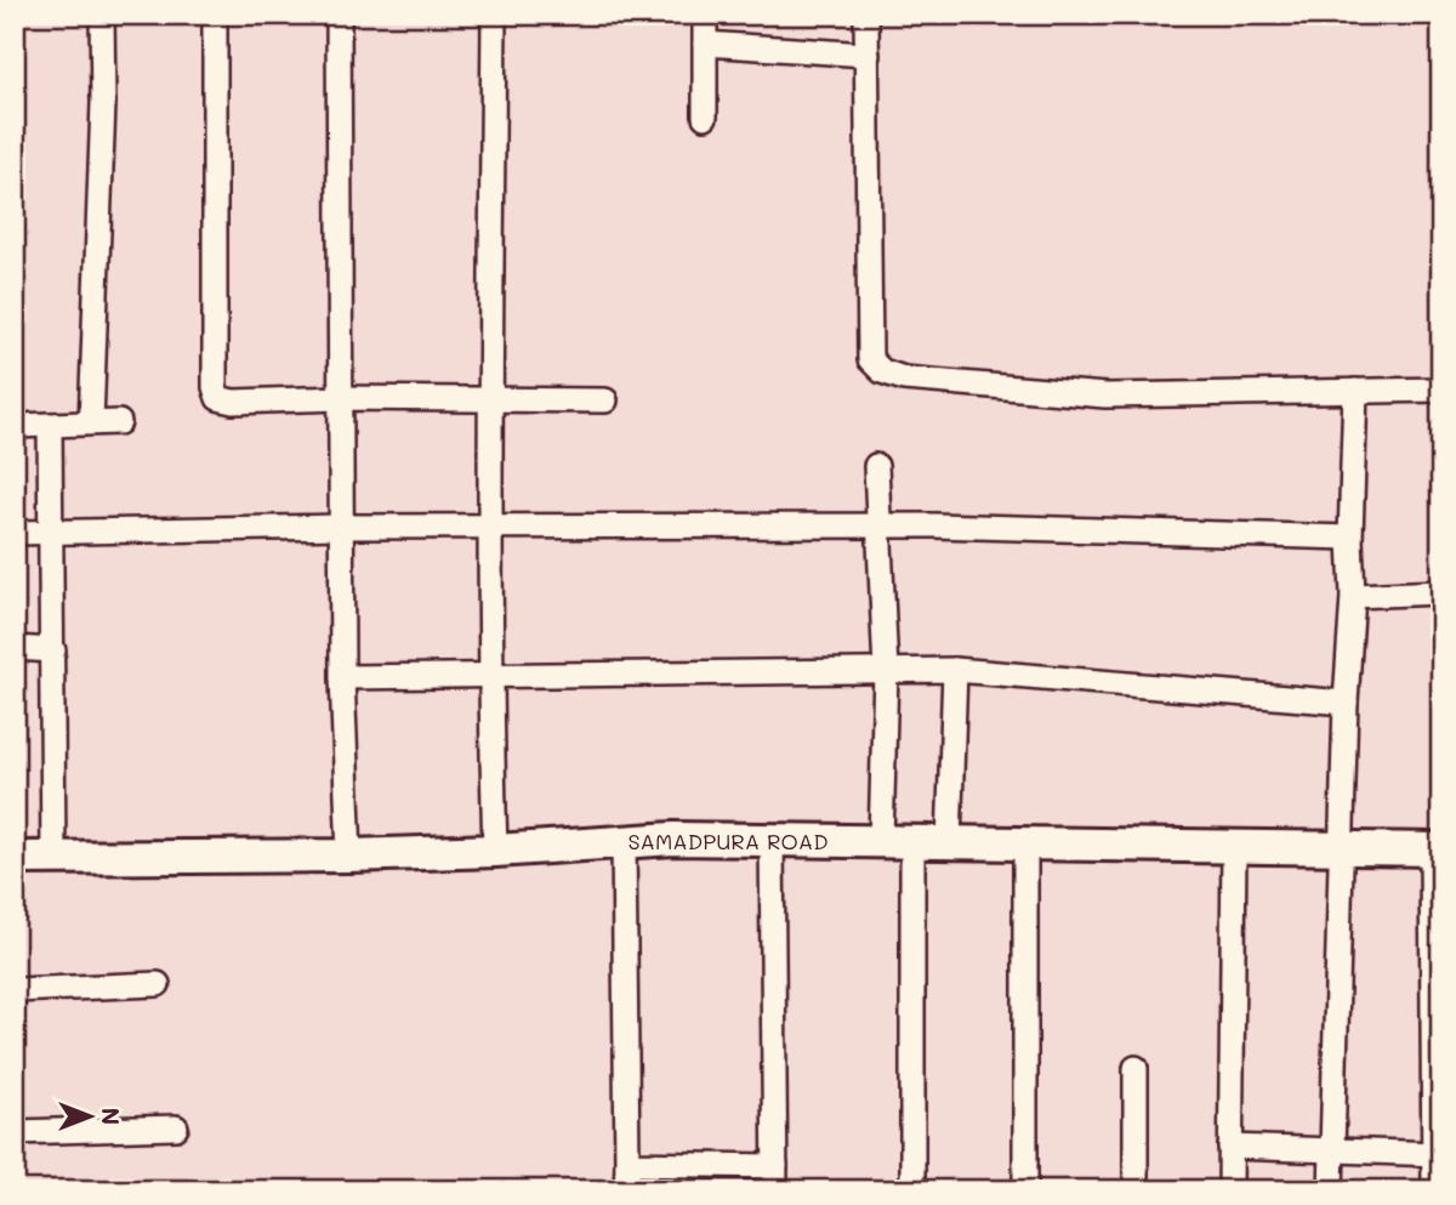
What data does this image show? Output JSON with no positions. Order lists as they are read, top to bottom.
{
  "streets": {
    "street": ["SAMADPURA ROAD"]
  },
  "north": "right"
}
